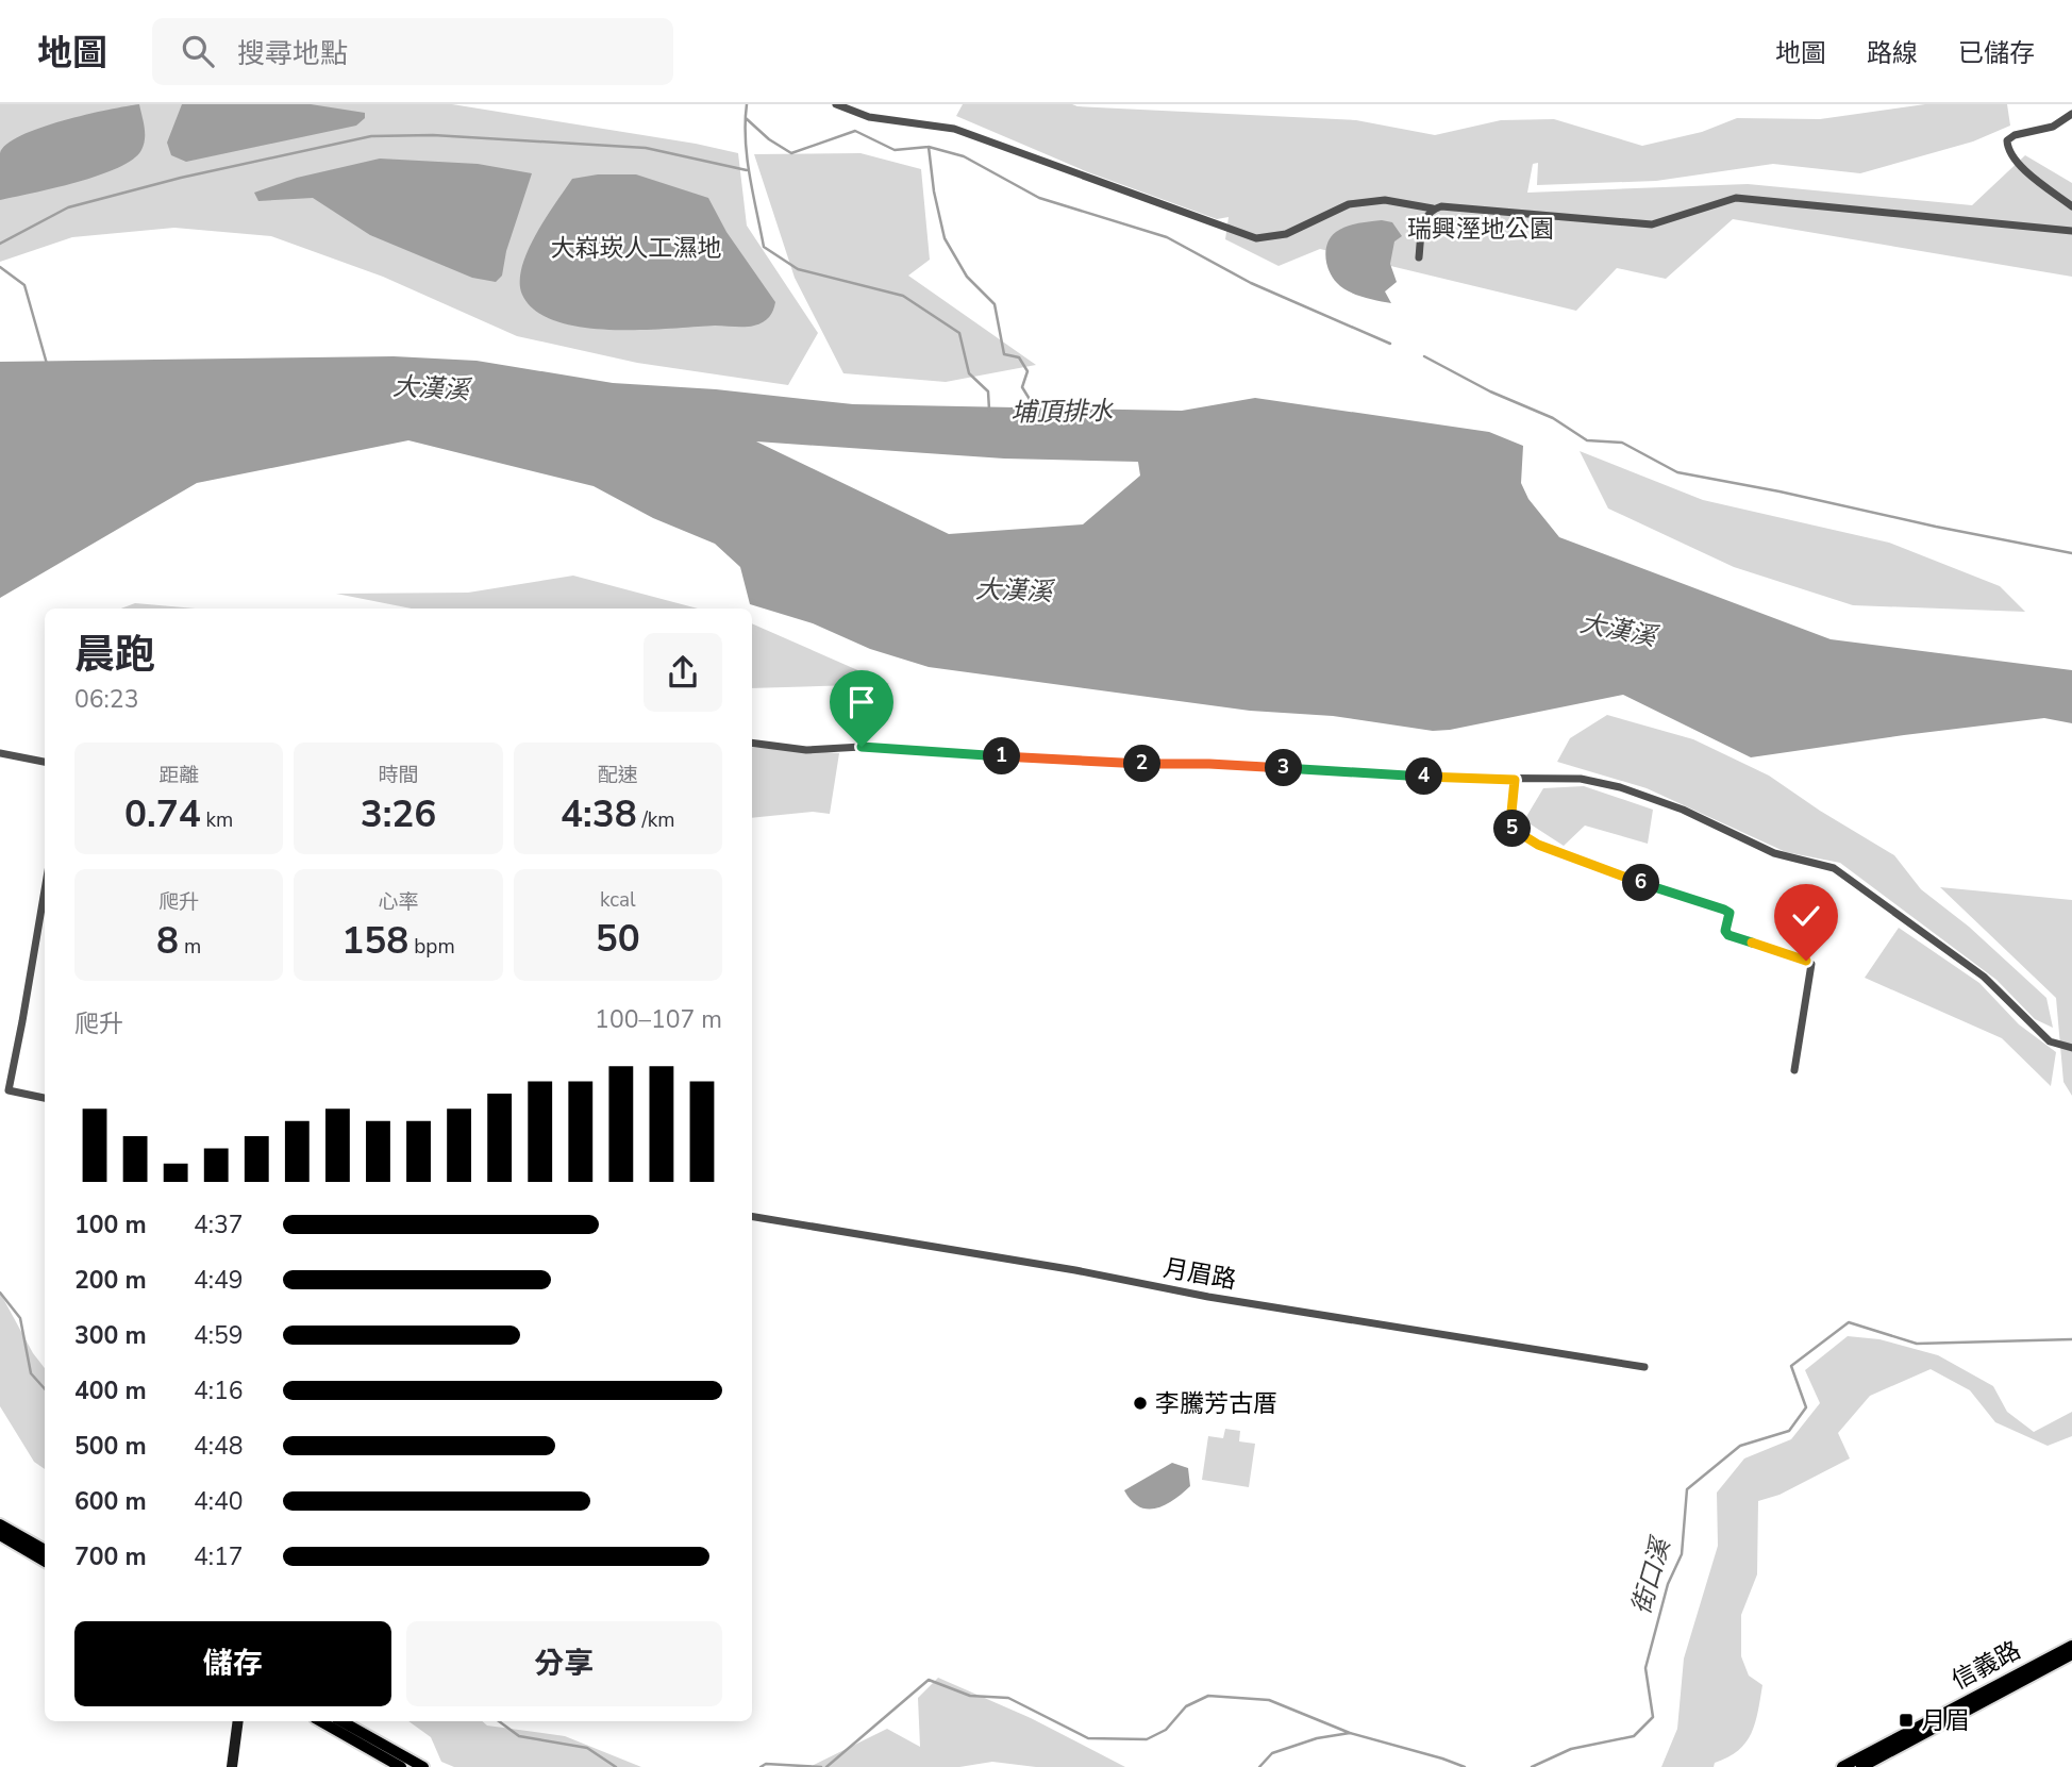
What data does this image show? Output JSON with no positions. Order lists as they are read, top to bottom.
{
  "streets": {
    "main road": ["信義路"],
    "street": ["月眉路"]
  },
  "water": ["大漢溪", "埔頂排水", "街口溪"],
  "parks": ["瑞興溼地公園", "大嵙崁人工濕地"],
  "places": {
    "other": ["李騰芳古厝"],
    "transit": ["月眉"]
  },
  "page": {
    "header": "地圖",
    "search": "搜尋地點",
    "nav": ["地圖", "路線", "已儲存"],
    "heading": ["晨跑", "06:23"],
    "stats": [
      ["距離", "0.74 km"],
      ["時間", "3:26"],
      ["配速", "4:38 /km"],
      ["爬升", "8 m"],
      ["心率", "158 bpm"],
      ["kcal", "50"]
    ],
    "pins": [
      "1",
      "2",
      "3",
      "4",
      "5",
      "6"
    ],
    "chart": ["爬升", "100–107 m"],
    "list": [
      {
        "name": "100 m",
        "note": "4:37"
      },
      {
        "name": "200 m",
        "note": "4:49"
      },
      {
        "name": "300 m",
        "note": "4:59"
      },
      {
        "name": "400 m",
        "note": "4:16"
      },
      {
        "name": "500 m",
        "note": "4:48"
      },
      {
        "name": "600 m",
        "note": "4:40"
      },
      {
        "name": "700 m",
        "note": "4:17"
      }
    ],
    "buttons": ["儲存", "分享"]
  }
}
